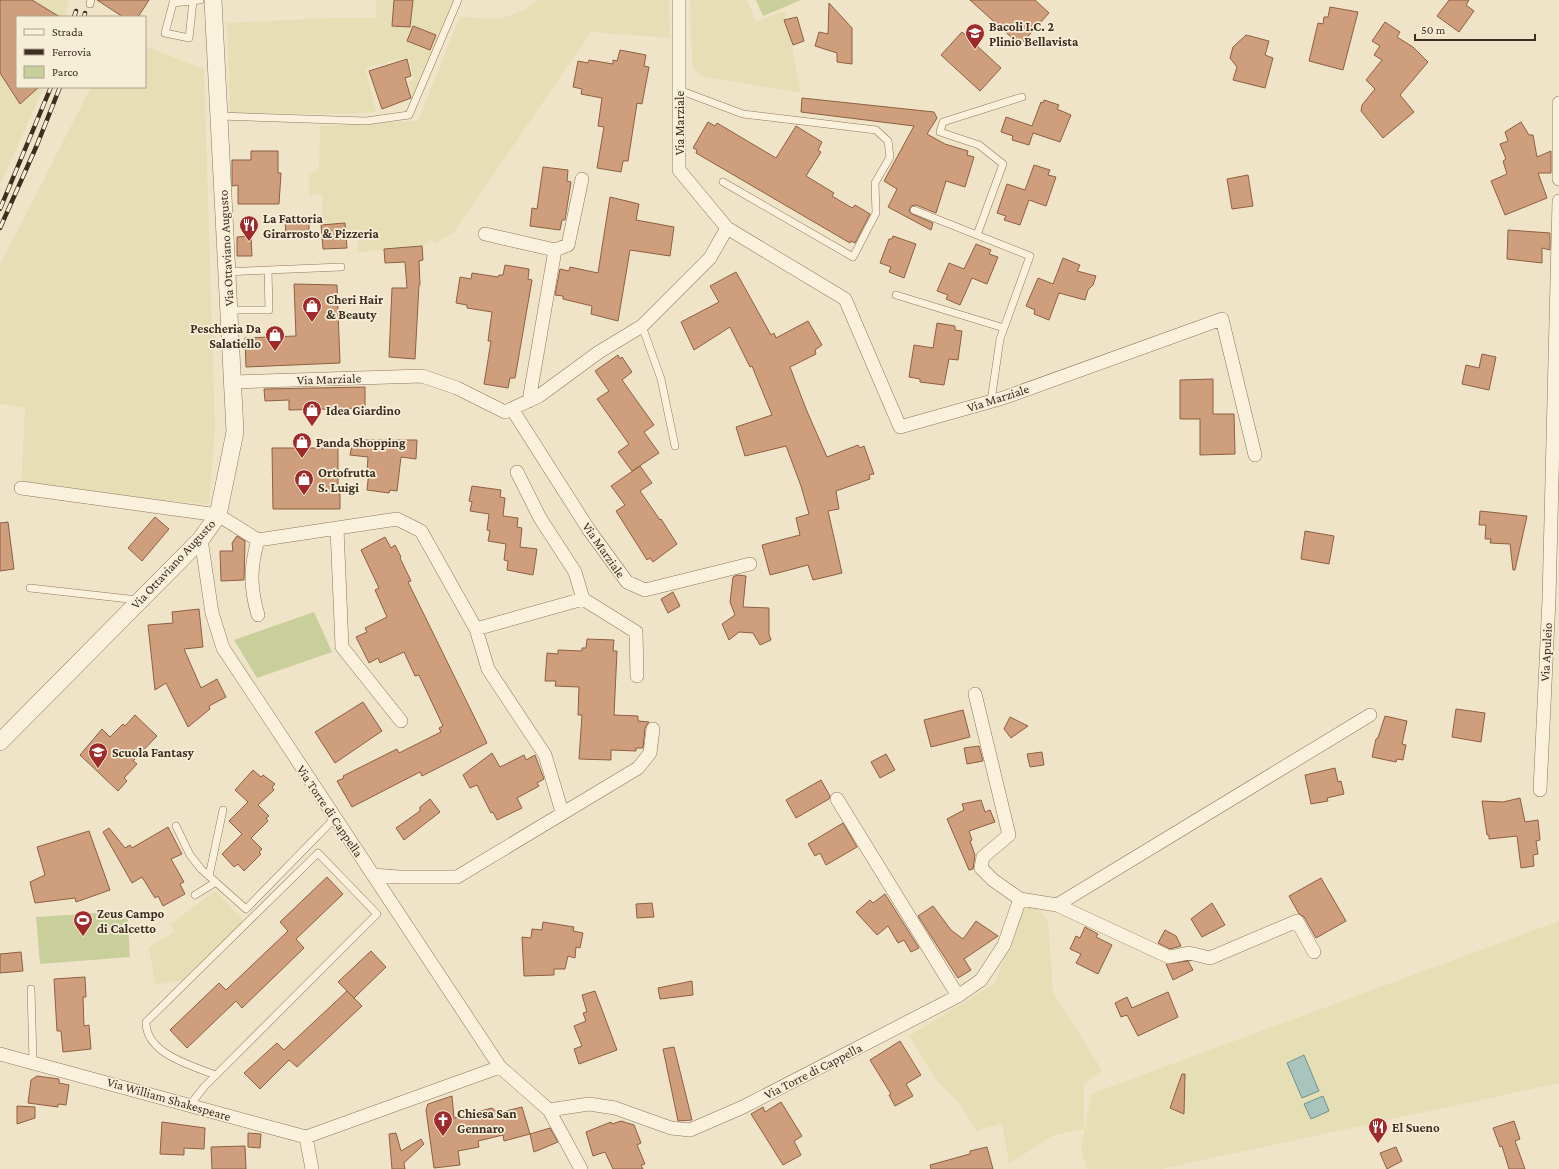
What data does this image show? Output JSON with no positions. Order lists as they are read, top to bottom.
{
  "streets": {
    "street": [
      "Via Marziale",
      "Via Ottaviano Augusto",
      "Via Apuleio",
      "Via Torre di Cappella",
      "Via William Shakespeare"
    ]
  },
  "crossings": [
    ["Via Marziale", "Via Ottaviano Augusto"],
    ["Via Ottaviano Augusto", "Via Torre di Cappella"]
  ],
  "places": {
    "school or university": ["Bacoli I.C. 2 Plinio Bellavista", "Scuola Fantasy"],
    "restaurant": ["La Fattoria Girarrosto & Pizzeria", "El Sueno"],
    "shop": [
      "Cheri Hair & Beauty",
      "Pescheria Da Salatiello",
      "Idea Giardino",
      "Panda Shopping",
      "Ortofrutta S. Luigi"
    ],
    "sports": ["Zeus Campo di Calcetto"],
    "church": ["Chiesa San Gennaro"]
  },
  "legend": ["Strada", "Ferrovia", "Parco"],
  "scale_bar": "50 m"
}
